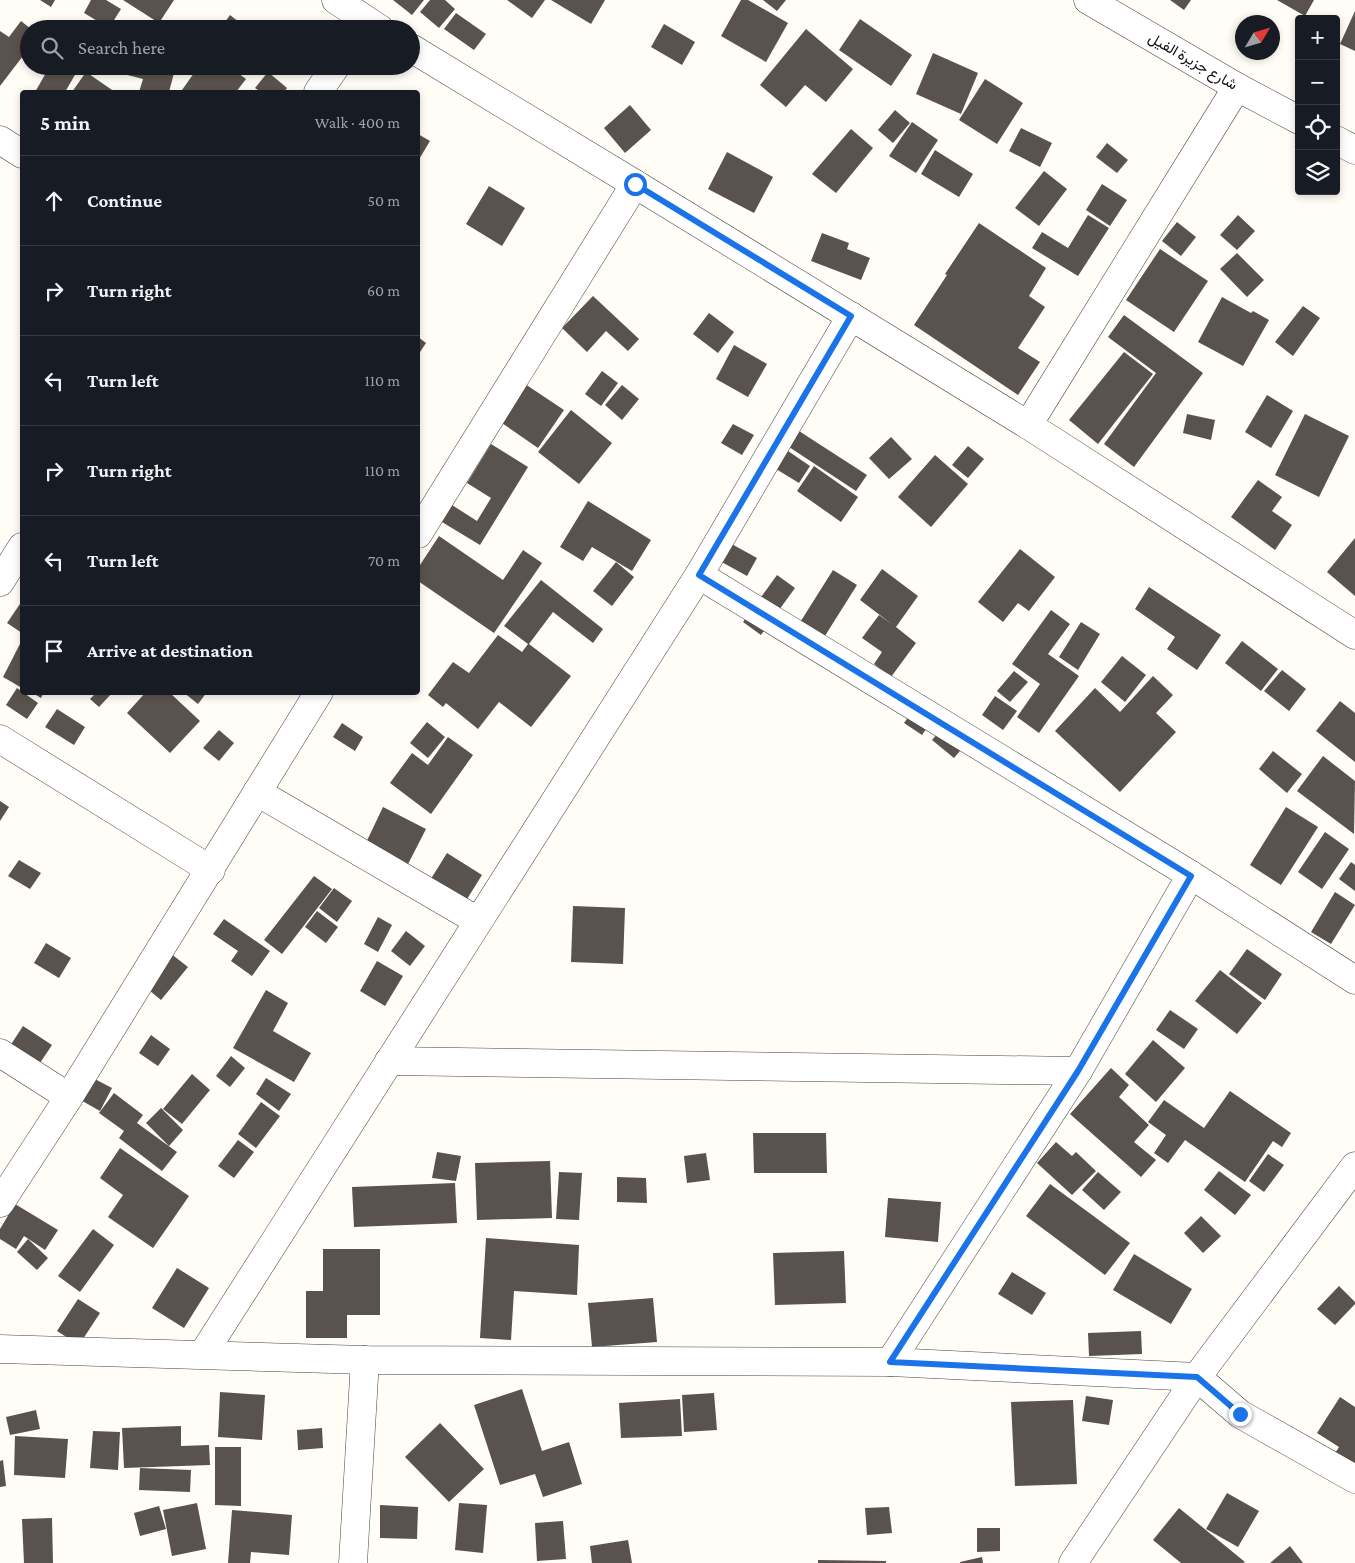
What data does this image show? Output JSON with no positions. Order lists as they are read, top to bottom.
{
  "streets": {
    "street": ["شارع جزيرة الفيل"]
  },
  "north": "top right",
  "page": {
    "map_buttons": ["+", "−"],
    "search": "Search here",
    "heading": ["5 min", "Walk · 400 m"],
    "list": [
      ["Continue", "50 m"],
      ["Turn right", "60 m"],
      ["Turn left", "110 m"],
      ["Turn right", "110 m"],
      ["Turn left", "70 m"],
      "Arrive at destination"
    ]
  }
}
